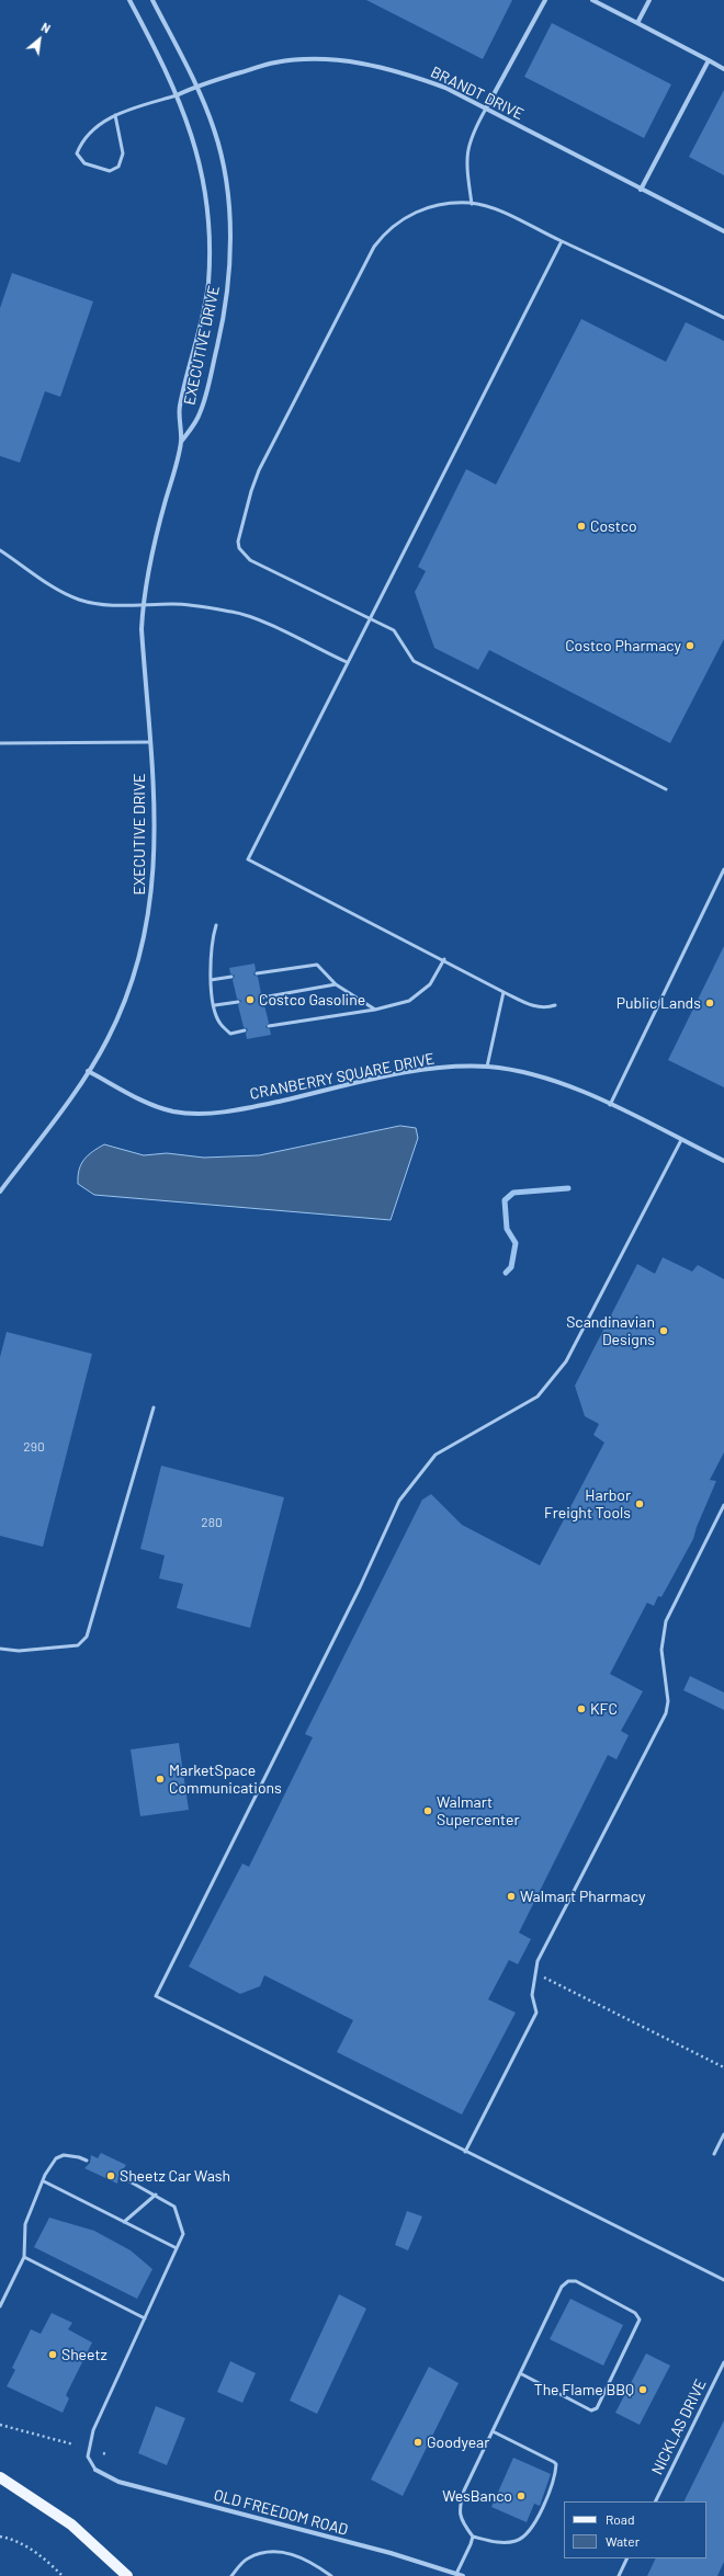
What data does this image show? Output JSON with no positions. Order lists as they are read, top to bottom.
{
  "streets": {
    "street": [
      "BRANDT DRIVE",
      "EXECUTIVE DRIVE",
      "CRANBERRY SQUARE DRIVE",
      "OLD FREEDOM ROAD"
    ],
    "lane": ["NICKLAS DRIVE"]
  },
  "crossings": [
    ["BRANDT DRIVE", "EXECUTIVE DRIVE"],
    ["EXECUTIVE DRIVE", "CRANBERRY SQUARE DRIVE"]
  ],
  "places": [
    "Costco",
    "Costco Pharmacy",
    "Costco Gasoline",
    "Public Lands",
    "Scandinavian Designs",
    "Harbor Freight Tools",
    "KFC",
    "MarketSpace Communications",
    "Walmart Supercenter",
    "Walmart Pharmacy",
    "Sheetz Car Wash",
    "Sheetz",
    "The Flame BBQ",
    "Goodyear",
    "WesBanco"
  ],
  "house_numbers": ["290", "280"],
  "legend": ["Road", "Water"],
  "north": "top right"
}
